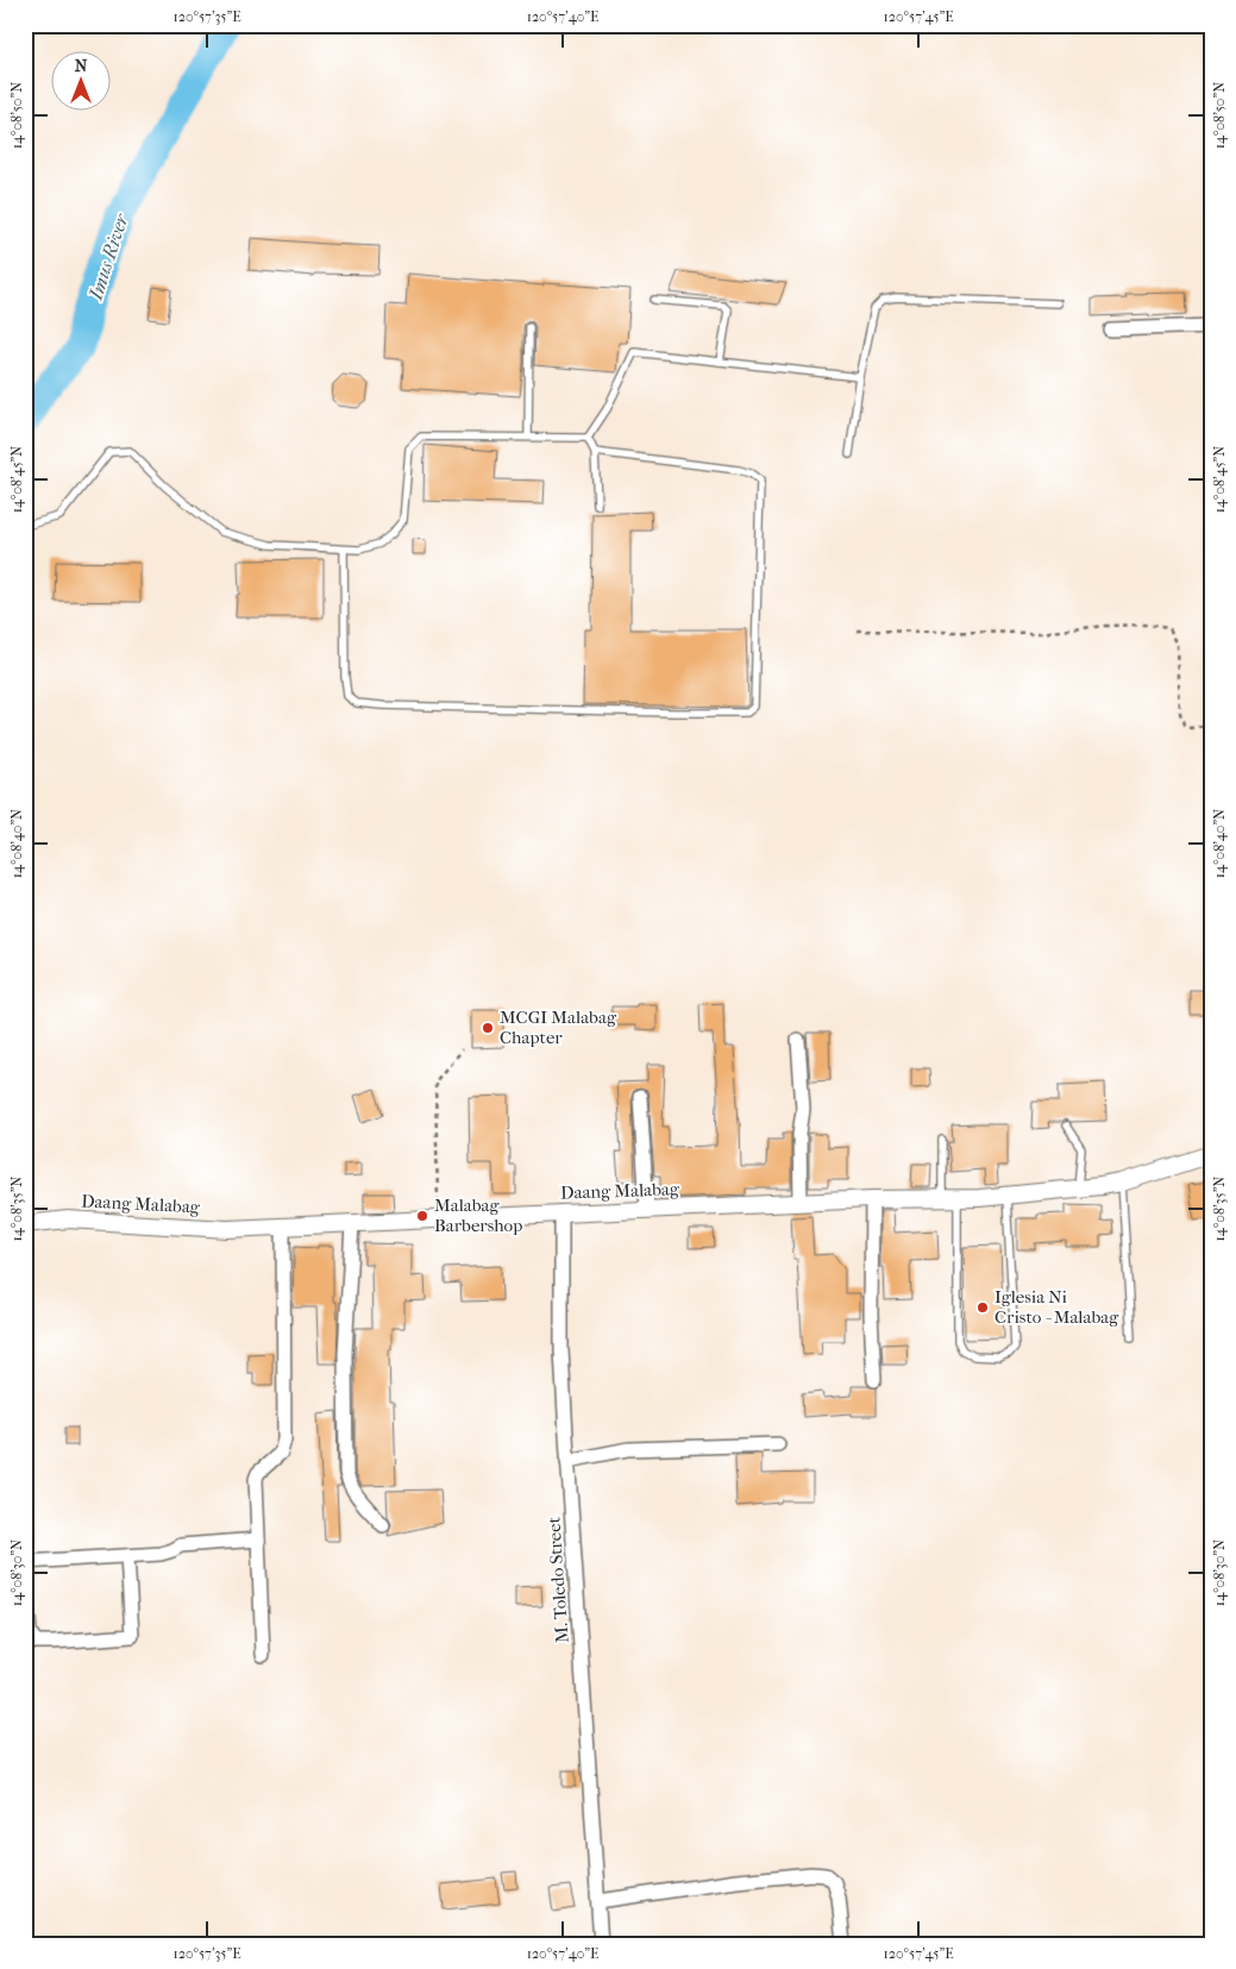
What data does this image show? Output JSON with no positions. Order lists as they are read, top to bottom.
{
  "streets": {
    "street": ["Daang Malabag", "M. Toledo Street"]
  },
  "crossings": [
    ["Daang Malabag", "M. Toledo Street"]
  ],
  "water": ["Imus River"],
  "places": ["MCGI Malabag Chapter", "Malabag Barbershop", "Iglesia Ni Cristo - Malabag"],
  "north": "top",
  "coordinates": [
    "120°57'35\"E",
    "120°57'40\"E",
    "120°57'45\"E",
    "14°08'50\"N",
    "14°08'45\"N",
    "14°08'40\"N",
    "14°08'35\"N",
    "14°08'30\"N"
  ]
}
